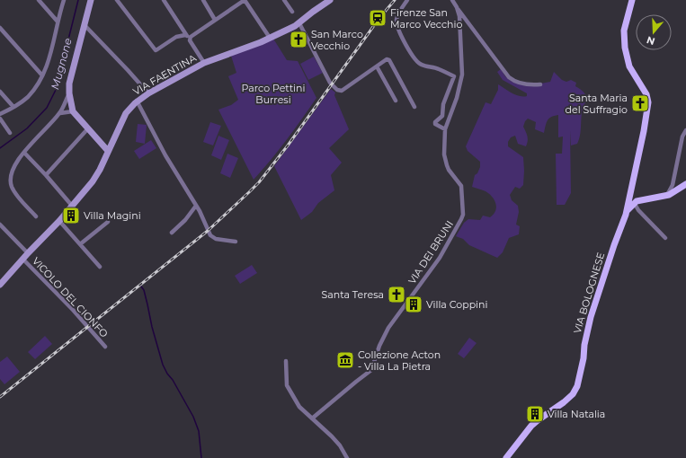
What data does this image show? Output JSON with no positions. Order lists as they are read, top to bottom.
{
  "streets": {
    "main road": ["VIA BOLOGNESE"],
    "street": ["VIA FAENTINA", "VIA DEI BRUNI", "VICOLO DEL CIONFO"]
  },
  "crossings": [
    ["VIA FAENTINA", "VICOLO DEL CIONFO"]
  ],
  "water": ["Mugnone"],
  "parks": ["Parco Pettini Burresi"],
  "places": {
    "station": ["Firenze San Marco Vecchio"],
    "church": ["San Marco Vecchio", "Santa Maria del Suffragio", "Santa Teresa"],
    "building": ["Villa Magini", "Villa Coppini", "Villa Natalia"],
    "museum": ["Collezione Acton - Villa La Pietra"]
  },
  "north": "bottom"
}
